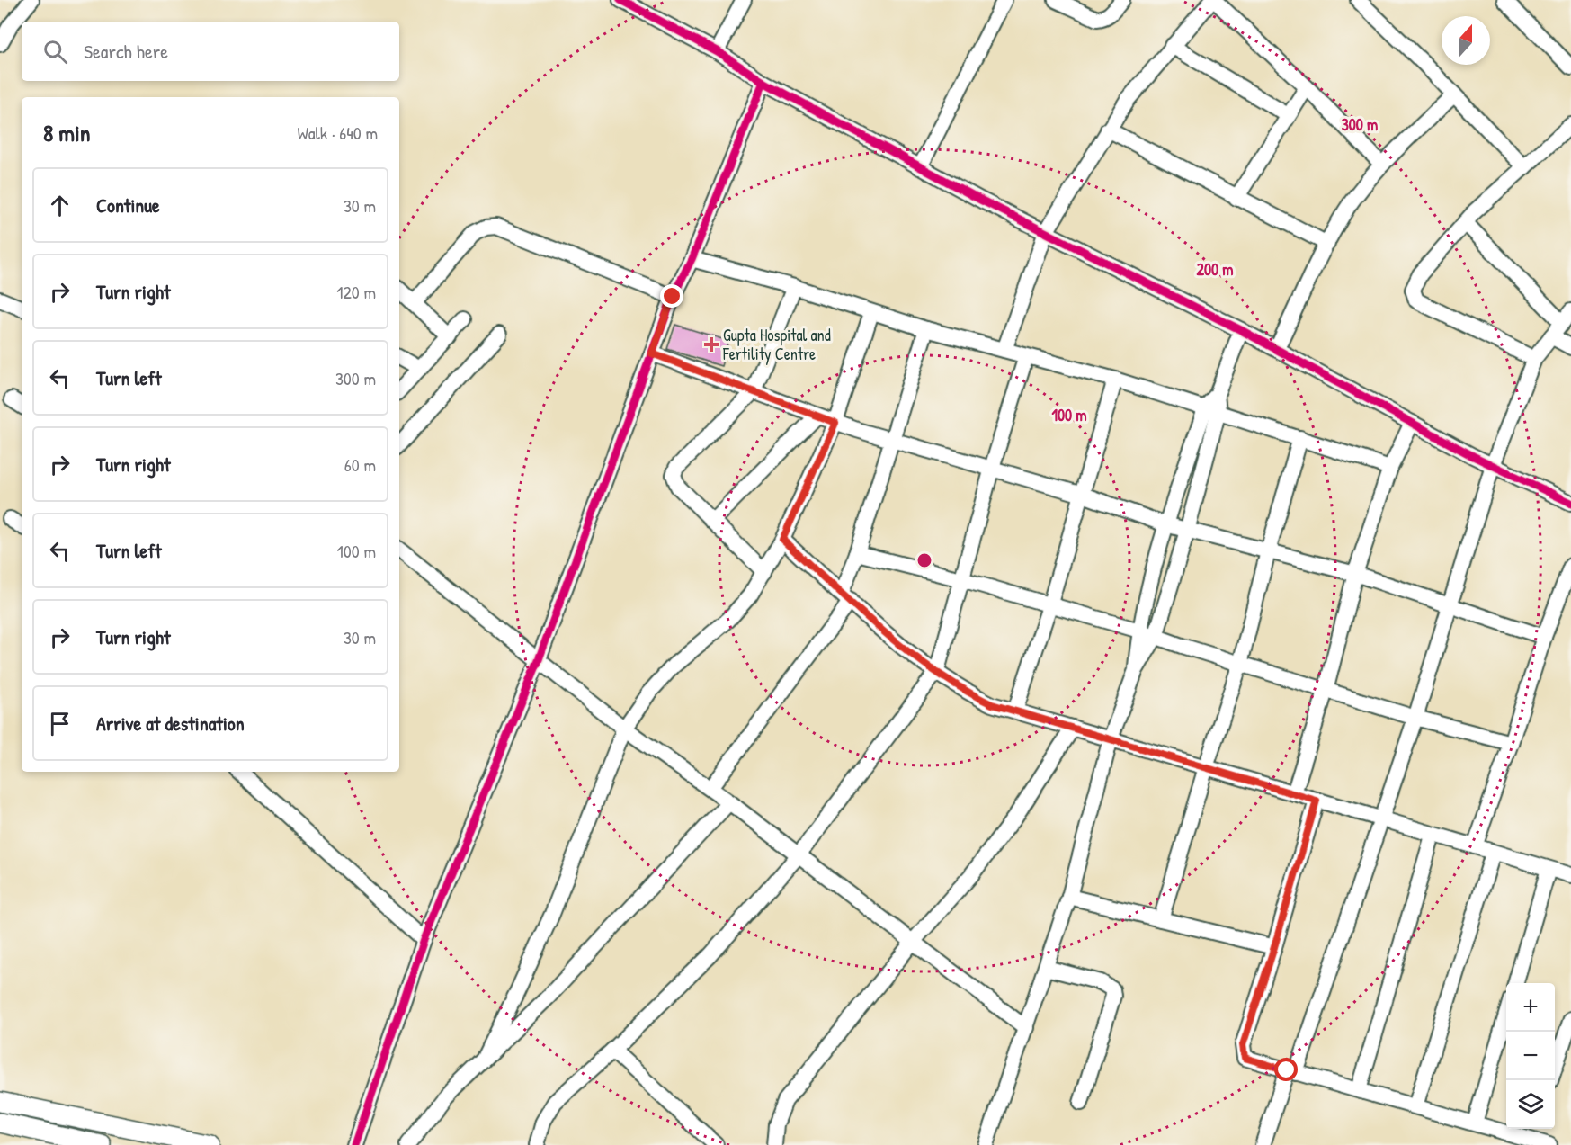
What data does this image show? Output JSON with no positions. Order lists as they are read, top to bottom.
{
  "places": {
    "health": ["Gupta Hospital and Fertility Centre"]
  },
  "north": "top",
  "page": {
    "search": "Search here",
    "heading": ["8 min", "Walk · 640 m"],
    "list": [
      ["Continue", "30 m"],
      ["Turn right", "120 m"],
      ["Turn left", "300 m"],
      ["Turn right", "60 m"],
      ["Turn left", "100 m"],
      ["Turn right", "30 m"],
      "Arrive at destination"
    ],
    "map_buttons": ["+", "−"]
  },
  "rings": ["300 m", "200 m", "100 m"]
}
